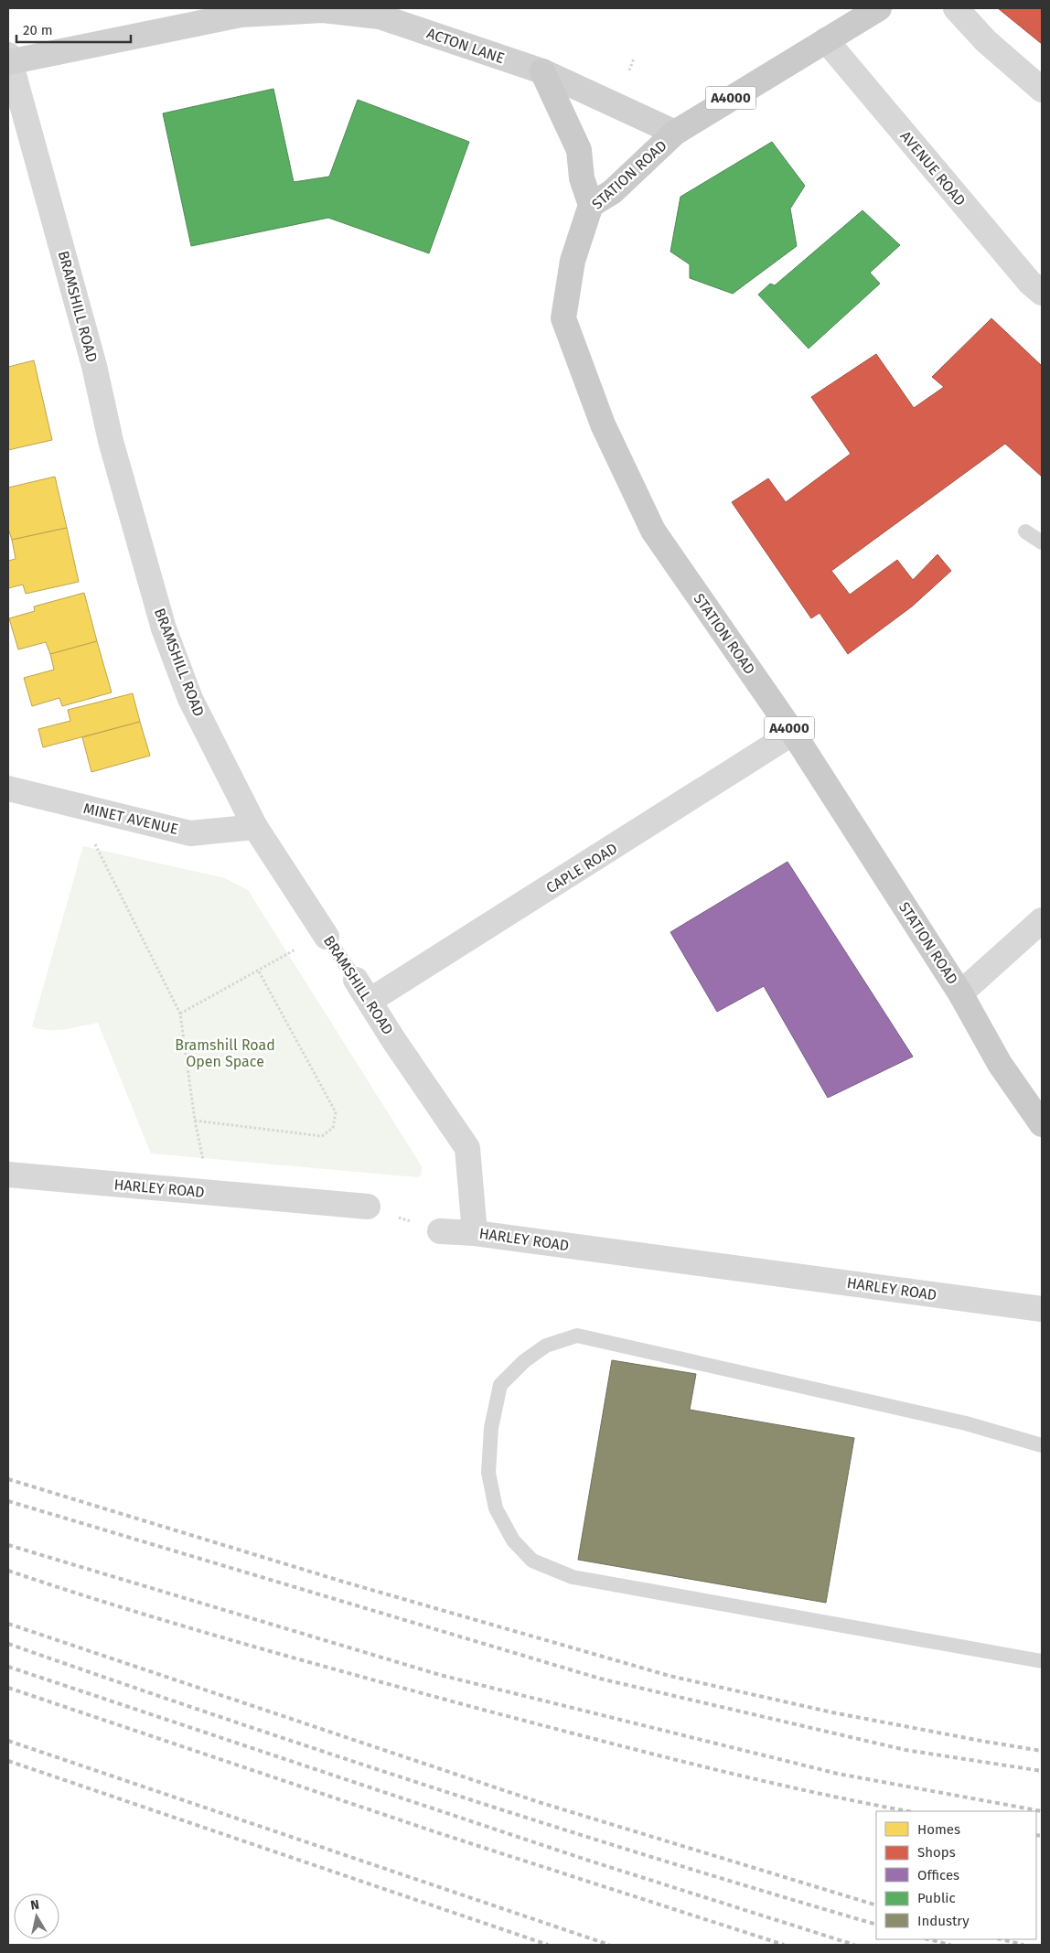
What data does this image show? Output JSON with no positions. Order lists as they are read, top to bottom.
{
  "streets": {
    "main road": ["ACTON LANE", "A4000", "STATION ROAD"],
    "street": [
      "AVENUE ROAD",
      "BRAMSHILL ROAD",
      "MINET AVENUE",
      "CAPLE ROAD",
      "HARLEY ROAD"
    ]
  },
  "crossings": [
    ["ACTON LANE", "A4000"],
    ["ACTON LANE", "STATION ROAD"],
    ["ACTON LANE", "BRAMSHILL ROAD"],
    ["A4000", "AVENUE ROAD"],
    ["A4000", "STATION ROAD"],
    ["STATION ROAD", "CAPLE ROAD"],
    ["BRAMSHILL ROAD", "MINET AVENUE"],
    ["BRAMSHILL ROAD", "CAPLE ROAD"],
    ["BRAMSHILL ROAD", "HARLEY ROAD"]
  ],
  "parks": ["Bramshill Road Open Space"],
  "legend": [
    "Homes",
    "Shops",
    "Offices",
    "Public",
    "Industry"
  ],
  "scale_bar": "20 m",
  "north": "top"
}
